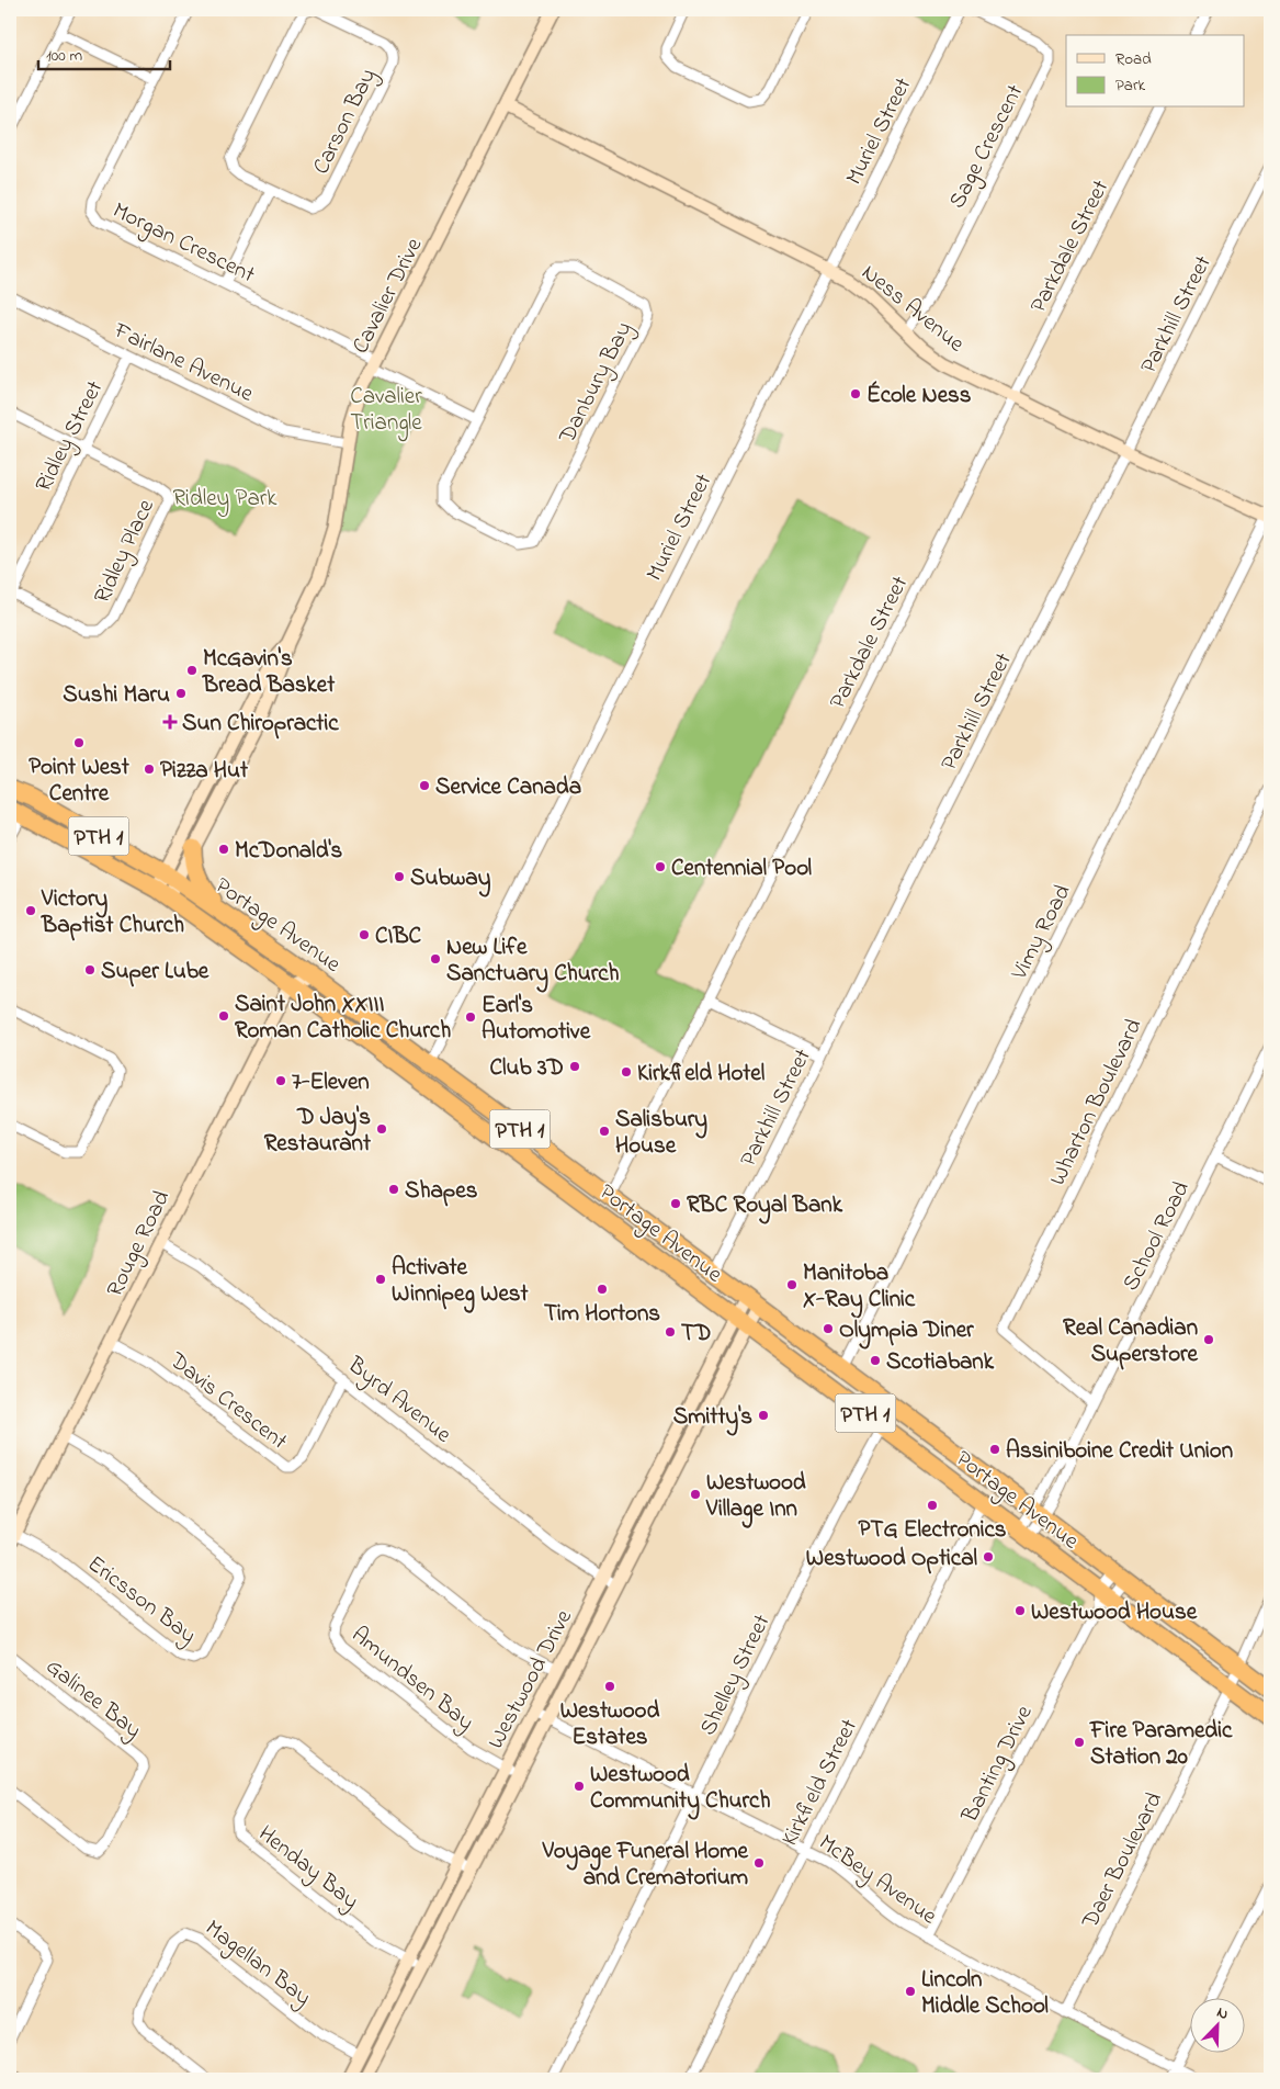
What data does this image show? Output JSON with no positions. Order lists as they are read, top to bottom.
{
  "streets": {
    "highway": ["PTH 1", "Portage Avenue"],
    "street": [
      "Carson Bay",
      "Muriel Street",
      "Sage Crescent",
      "Morgan Crescent",
      "Parkdale Street",
      "Cavalier Drive",
      "Ness Avenue",
      "Parkhill Street",
      "Fairlane Avenue",
      "Danbury Bay",
      "Ridley Street",
      "Ridley Place",
      "Vimy Road",
      "Wharton Boulevard",
      "School Road",
      "Rouge Road",
      "Byrd Avenue",
      "Davis Crescent",
      "Ericsson Bay",
      "Shelley Street",
      "Amundsen Bay",
      "Westwood Drive",
      "Galinee Bay",
      "Banting Drive",
      "Kirkfield Street",
      "Daer Boulevard",
      "Henday Bay",
      "McBey Avenue",
      "Magellan Bay"
    ]
  },
  "crossings": [
    ["Muriel Street", "Ness Avenue"],
    ["Muriel Street", "Portage Avenue"],
    ["Sage Crescent", "Ness Avenue"],
    ["Morgan Crescent", "Cavalier Drive"],
    ["Parkdale Street", "Ness Avenue"],
    ["Parkdale Street", "Portage Avenue"],
    ["Cavalier Drive", "Ness Avenue"],
    ["Cavalier Drive", "Fairlane Avenue"],
    ["Cavalier Drive", "Portage Avenue"],
    ["Ness Avenue", "Parkhill Street"],
    ["Ness Avenue", "Vimy Road"],
    ["Parkhill Street", "Portage Avenue"],
    ["Fairlane Avenue", "Ridley Street"],
    ["Ridley Street", "Ridley Place"],
    ["Portage Avenue", "Vimy Road"],
    ["Portage Avenue", "School Road"],
    ["Portage Avenue", "Rouge Road"],
    ["Portage Avenue", "Shelley Street"],
    ["Portage Avenue", "Westwood Drive"],
    ["Portage Avenue", "Banting Drive"],
    ["Portage Avenue", "Kirkfield Street"],
    ["Portage Avenue", "Daer Boulevard"],
    ["Wharton Boulevard", "School Road"],
    ["Rouge Road", "Byrd Avenue"],
    ["Rouge Road", "Davis Crescent"],
    ["Rouge Road", "Ericsson Bay"],
    ["Byrd Avenue", "Davis Crescent"],
    ["Byrd Avenue", "Westwood Drive"],
    ["Shelley Street", "McBey Avenue"],
    ["Amundsen Bay", "Westwood Drive"],
    ["Westwood Drive", "Henday Bay"],
    ["Westwood Drive", "McBey Avenue"],
    ["Westwood Drive", "Magellan Bay"],
    ["Banting Drive", "McBey Avenue"],
    ["Kirkfield Street", "McBey Avenue"],
    ["Daer Boulevard", "McBey Avenue"]
  ],
  "parks": ["Cavalier Triangle", "Ridley Park"],
  "places": {
    "other": [
      "École Ness",
      "McGavin's Bread Basket",
      "Sushi Maru",
      "Point West Centre",
      "Pizza Hut",
      "Service Canada",
      "McDonald's",
      "Centennial Pool",
      "Subway",
      "Victory Baptist Church",
      "CIBC",
      "New Life Sanctuary Church",
      "Super Lube",
      "Saint John XXIII Roman Catholic Church",
      "Earl's Automotive",
      "Club 3D",
      "Kirkfield Hotel",
      "7-Eleven",
      "D Jay's Restaurant",
      "Salisbury House",
      "Shapes",
      "RBC Royal Bank",
      "Activate Winnipeg West",
      "Manitoba X-Ray Clinic",
      "Tim Hortons",
      "Olympia Diner",
      "TD",
      "Real Canadian Superstore",
      "Scotiabank",
      "Smitty's",
      "Assiniboine Credit Union",
      "Westwood Village Inn",
      "PTG Electronics",
      "Westwood Optical",
      "Westwood House",
      "Westwood Estates",
      "Fire Paramedic Station 20",
      "Westwood Community Church",
      "Voyage Funeral Home and Crematorium",
      "Lincoln Middle School"
    ],
    "health": ["Sun Chiropractic"]
  },
  "legend": ["Road", "Park"],
  "scale_bar": "100 m",
  "north": "top right"
}
